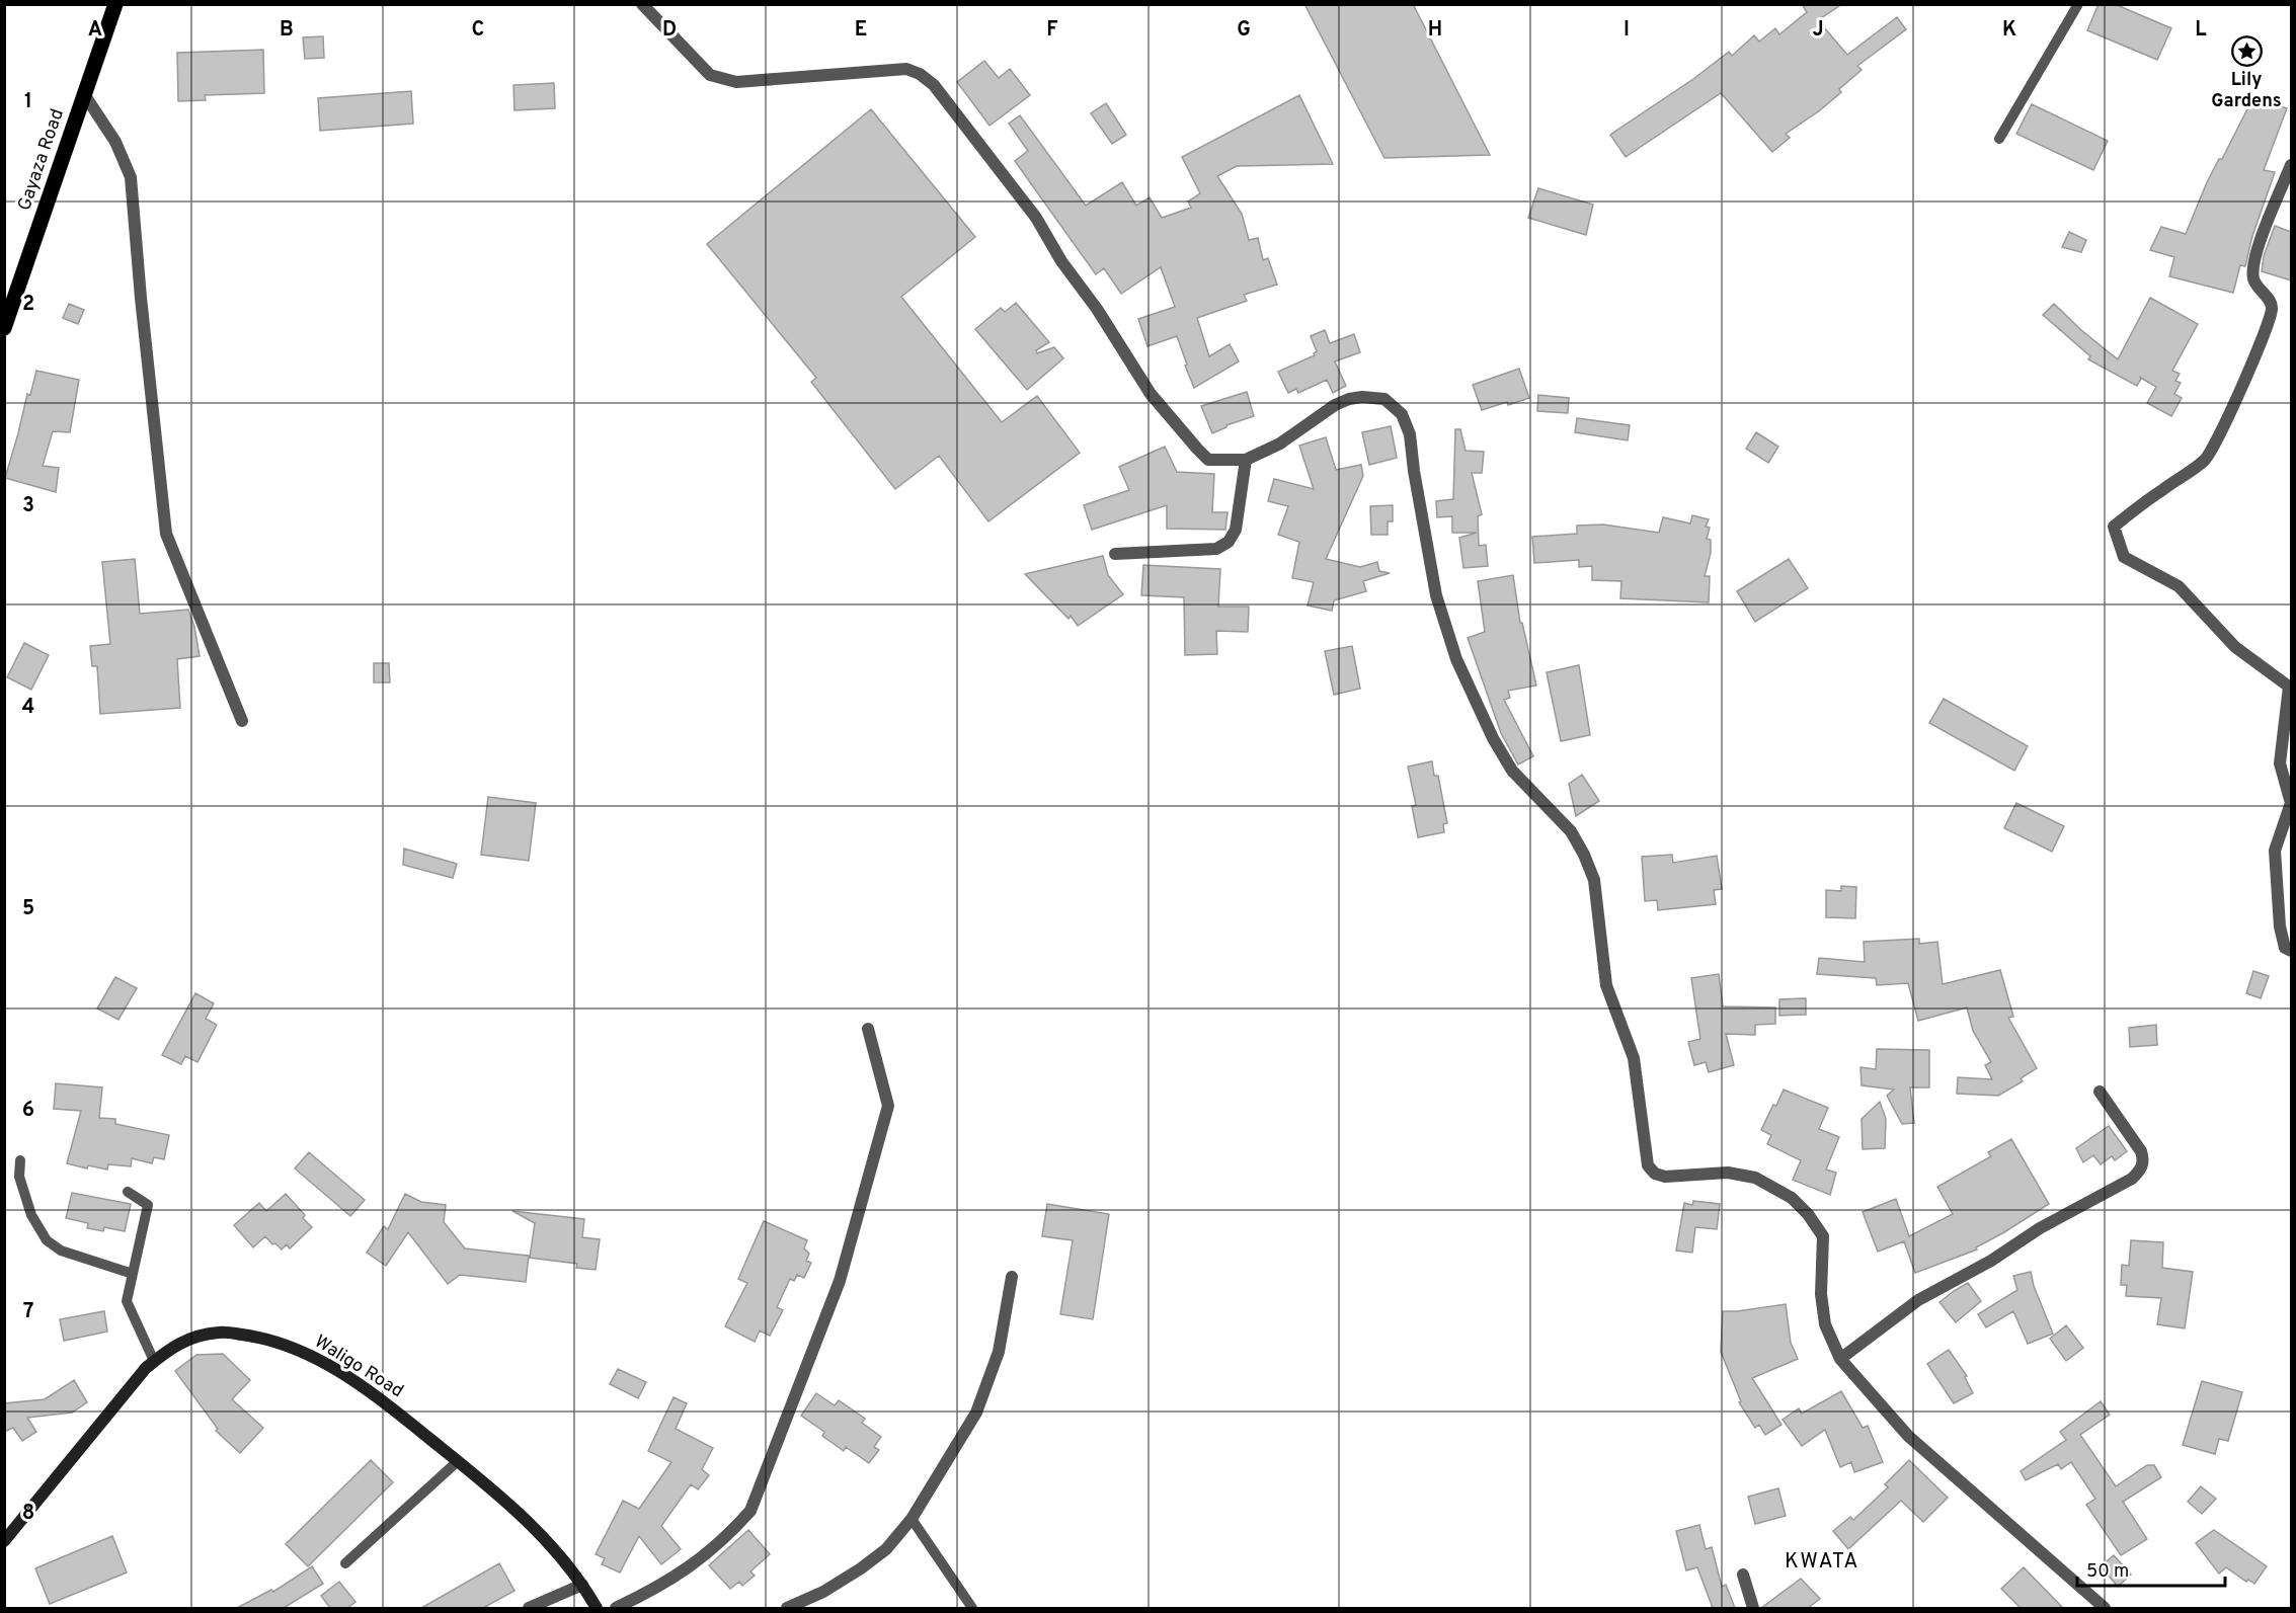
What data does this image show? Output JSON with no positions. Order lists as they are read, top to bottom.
{
  "streets": {
    "main road": ["Gayaza Road"],
    "street": ["Waligo Road"]
  },
  "districts": ["KWATA"],
  "places": {
    "place": ["Lily Gardens"]
  },
  "scale_bar": "50 m",
  "grid": {
    "columns": [
      "A",
      "B",
      "C",
      "D",
      "E",
      "F",
      "G",
      "H",
      "I",
      "J",
      "K",
      "L"
    ],
    "rows": [
      "1",
      "2",
      "3",
      "4",
      "5",
      "6",
      "7",
      "8"
    ]
  }
}
